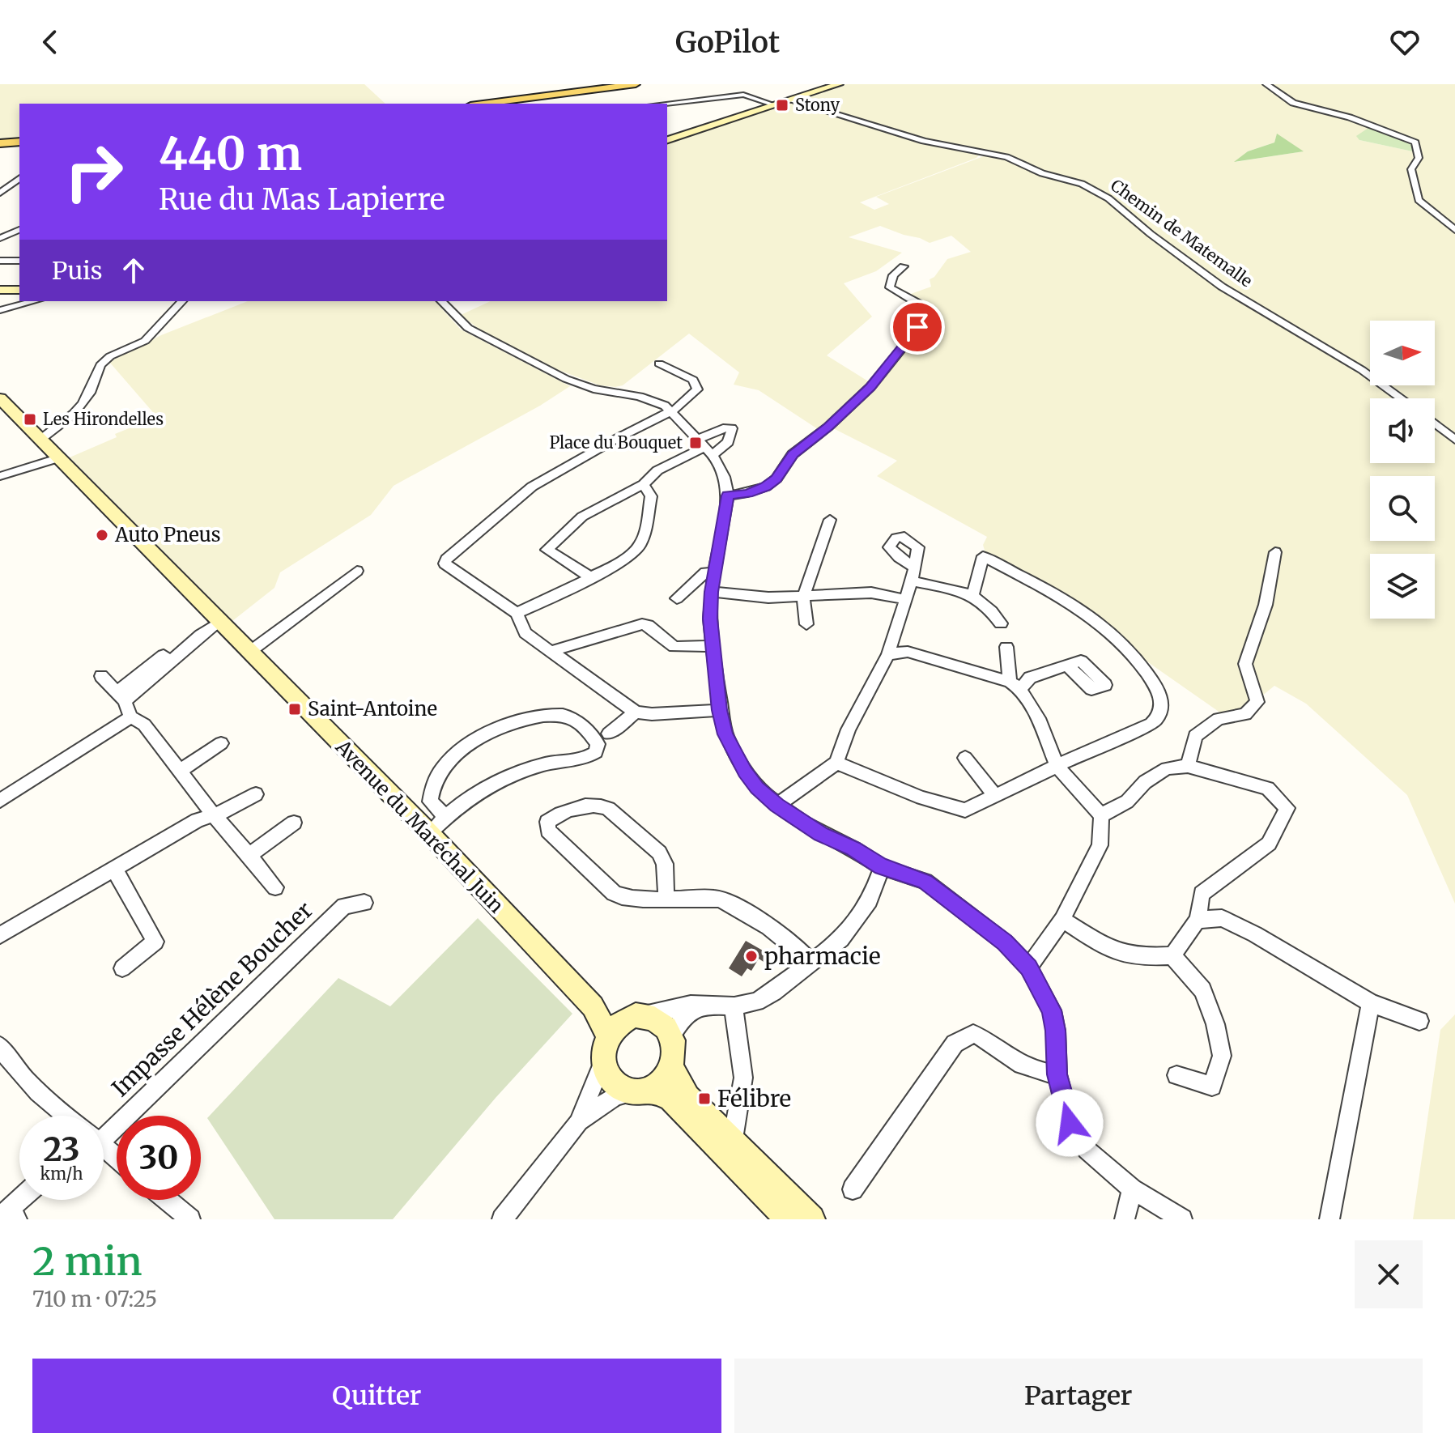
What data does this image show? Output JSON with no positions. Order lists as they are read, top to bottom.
{
  "streets": {
    "main road": ["Avenue du Maréchal Juin"],
    "street": ["Chemin de Matemalle", "Impasse Hélène Boucher"]
  },
  "places": {
    "transit": [
      "Stony",
      "Les Hirondelles",
      "Place du Bouquet",
      "Saint-Antoine",
      "Félibre"
    ],
    "other": ["Auto Pneus", "pharmacie"]
  },
  "north": "right",
  "page": {
    "header": "GoPilot",
    "turn": ["440 m", "Rue du Mas Lapierre"],
    "then": "Puis",
    "speed": "23 km/h",
    "limit": "30",
    "heading": ["2 min", "710 m · 07:25"],
    "buttons": ["Quitter", "Partager"]
  }
}
